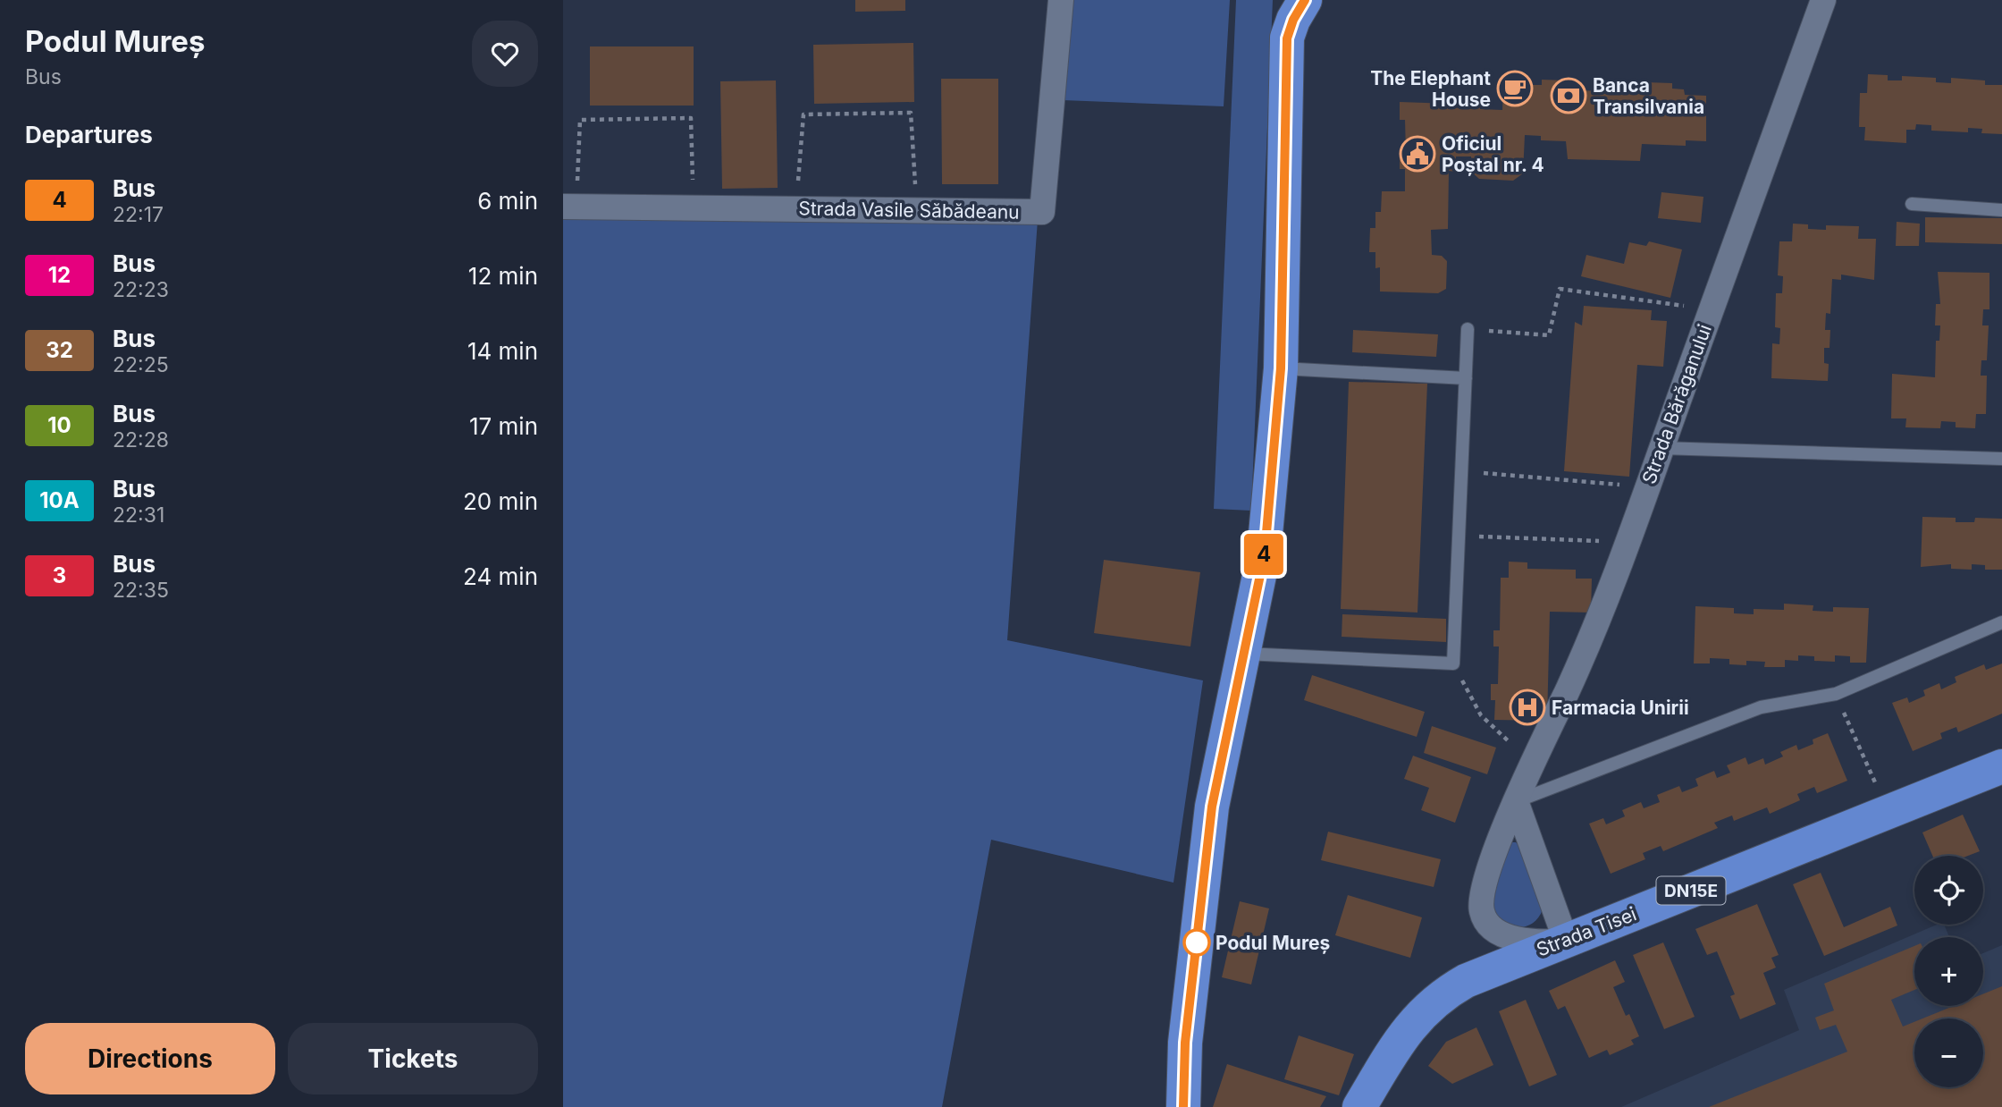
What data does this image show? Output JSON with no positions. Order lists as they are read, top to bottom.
{
  "streets": {
    "main road": ["DN15E", "Strada Tisei"],
    "street": ["Strada Vasile Săbădeanu", "Strada Bărăganului"]
  },
  "crossings": [
    ["Strada Bărăganului", "Strada Tisei"]
  ],
  "places": {
    "cafe": ["The Elephant House"],
    "bank": ["Banca Transilvania"],
    "public building": ["Oficiul Poștal nr. 4"],
    "hospital": ["Farmacia Unirii"],
    "other": ["Podul Mureș"]
  },
  "lines": ["bus line 4"],
  "page": {
    "heading": [
      ["Podul Mureș", "Bus"],
      "Departures"
    ],
    "on_map": "4",
    "list": [
      {
        "mark": "4",
        "name": "Bus",
        "note": "22:17",
        "value": "6 min"
      },
      {
        "mark": "12",
        "name": "Bus",
        "note": "22:23",
        "value": "12 min"
      },
      {
        "mark": "32",
        "name": "Bus",
        "note": "22:25",
        "value": "14 min"
      },
      {
        "mark": "10",
        "name": "Bus",
        "note": "22:28",
        "value": "17 min"
      },
      {
        "mark": "10A",
        "name": "Bus",
        "note": "22:31",
        "value": "20 min"
      },
      {
        "mark": "3",
        "name": "Bus",
        "note": "22:35",
        "value": "24 min"
      }
    ],
    "map_buttons": ["+", "−"],
    "buttons": ["Directions", "Tickets"]
  }
}
